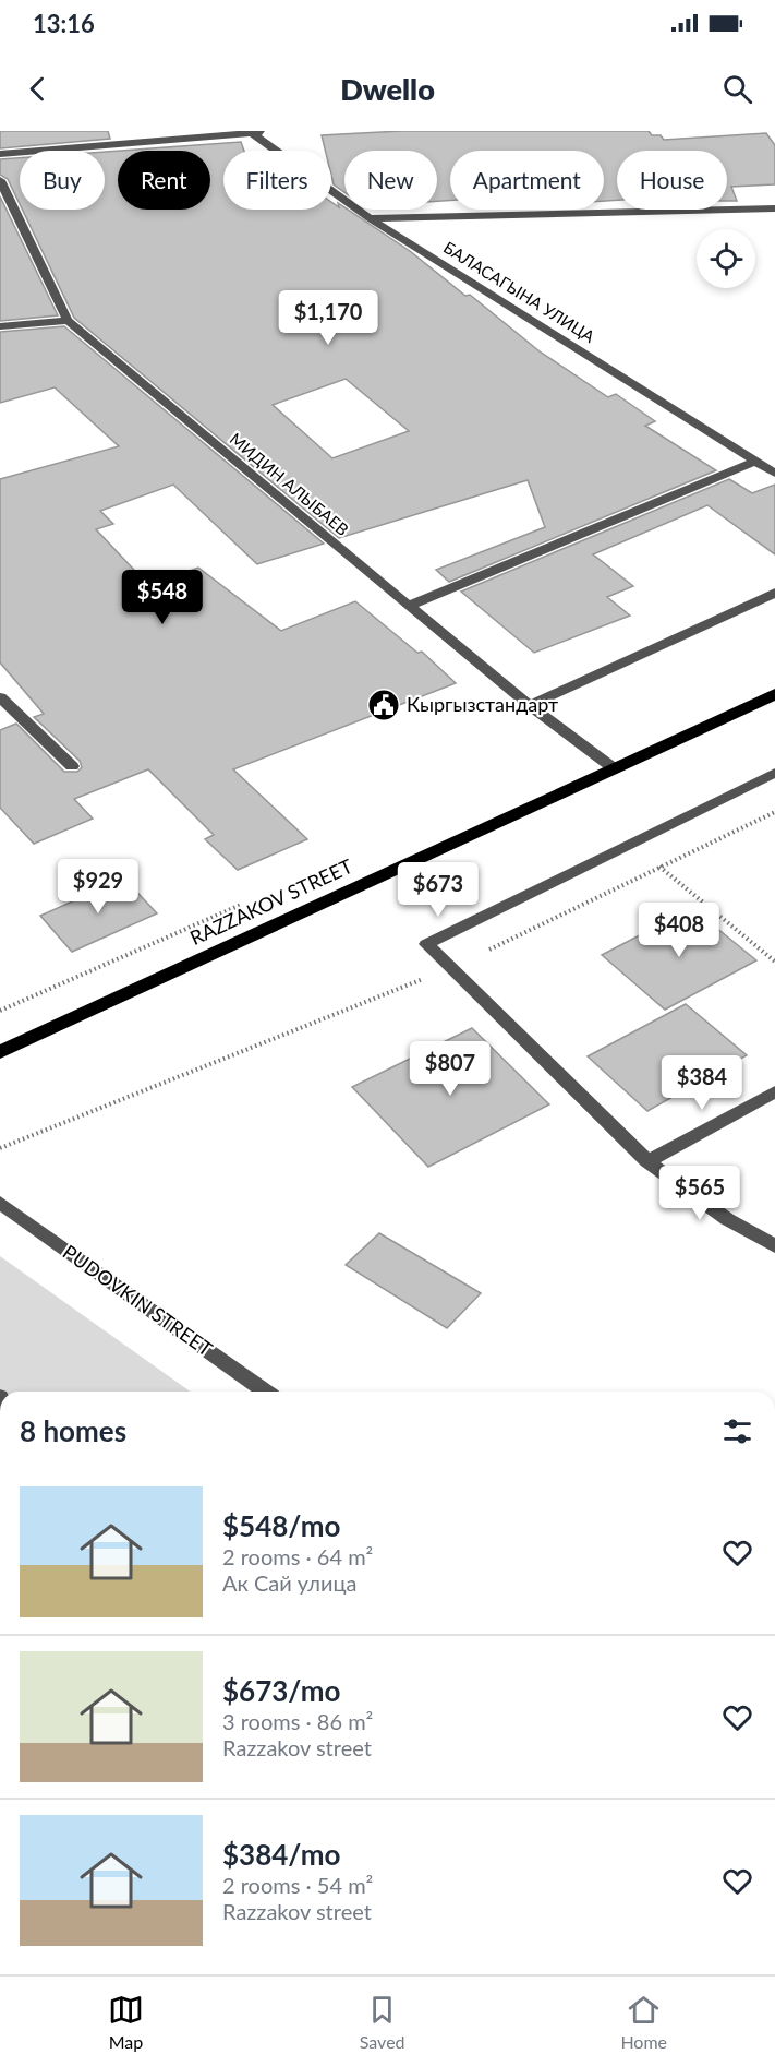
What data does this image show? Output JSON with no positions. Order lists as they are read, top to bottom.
{
  "streets": {
    "highway": ["RAZZAKOV STREET"],
    "street": ["БАЛАСАГЫНА УЛИЦА", "МИДИН АЛЫБАЕВ", "PUDOVKIN STREET"]
  },
  "crossings": [
    ["МИДИН АЛЫБАЕВ", "RAZZAKOV STREET"]
  ],
  "places": {
    "public building": ["Кыргызстандарт"]
  },
  "page": {
    "status": "13:16",
    "header": "Dwello",
    "chip": [
      "Buy",
      "Rent",
      "Filters",
      "New",
      "Apartment",
      "House"
    ],
    "price": [
      "$1,170",
      "$548",
      "$929",
      "$673",
      "$408",
      "$807",
      "$384",
      "$565"
    ],
    "heading": "8 homes",
    "list": [
      {
        "name": "$548/mo",
        "note": "2 rooms · 64 m² · Ак Сай улица"
      },
      {
        "name": "$673/mo",
        "note": "3 rooms · 86 m² · Razzakov street"
      },
      {
        "name": "$384/mo",
        "note": "2 rooms · 54 m² · Razzakov street"
      }
    ],
    "tabs": ["Map", "Saved", "Home"]
  }
}
